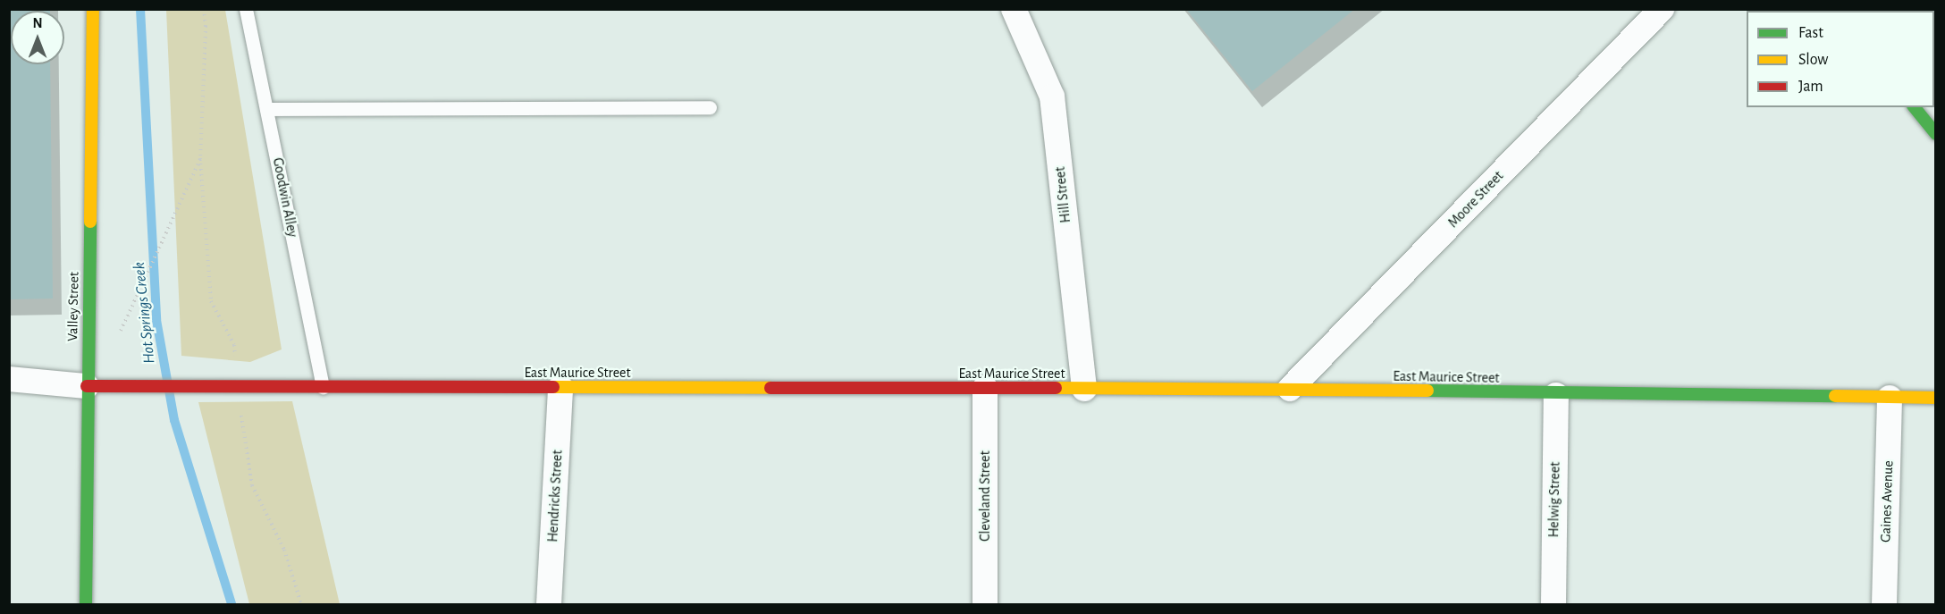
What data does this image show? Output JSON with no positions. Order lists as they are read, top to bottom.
{
  "streets": {
    "street": [
      "Hill Street",
      "Moore Street",
      "Valley Street",
      "East Maurice Street",
      "Hendricks Street",
      "Cleveland Street",
      "Helwig Street",
      "Gaines Avenue"
    ],
    "lane": ["Goodwin Alley"]
  },
  "crossings": [
    ["Hill Street", "East Maurice Street"],
    ["Goodwin Alley", "East Maurice Street"],
    ["Moore Street", "East Maurice Street"],
    ["Valley Street", "East Maurice Street"],
    ["East Maurice Street", "Hendricks Street"],
    ["East Maurice Street", "Cleveland Street"],
    ["East Maurice Street", "Helwig Street"],
    ["East Maurice Street", "Gaines Avenue"]
  ],
  "water": ["Hot Springs Creek"],
  "legend": ["Fast", "Slow", "Jam"],
  "north": "top"
}
